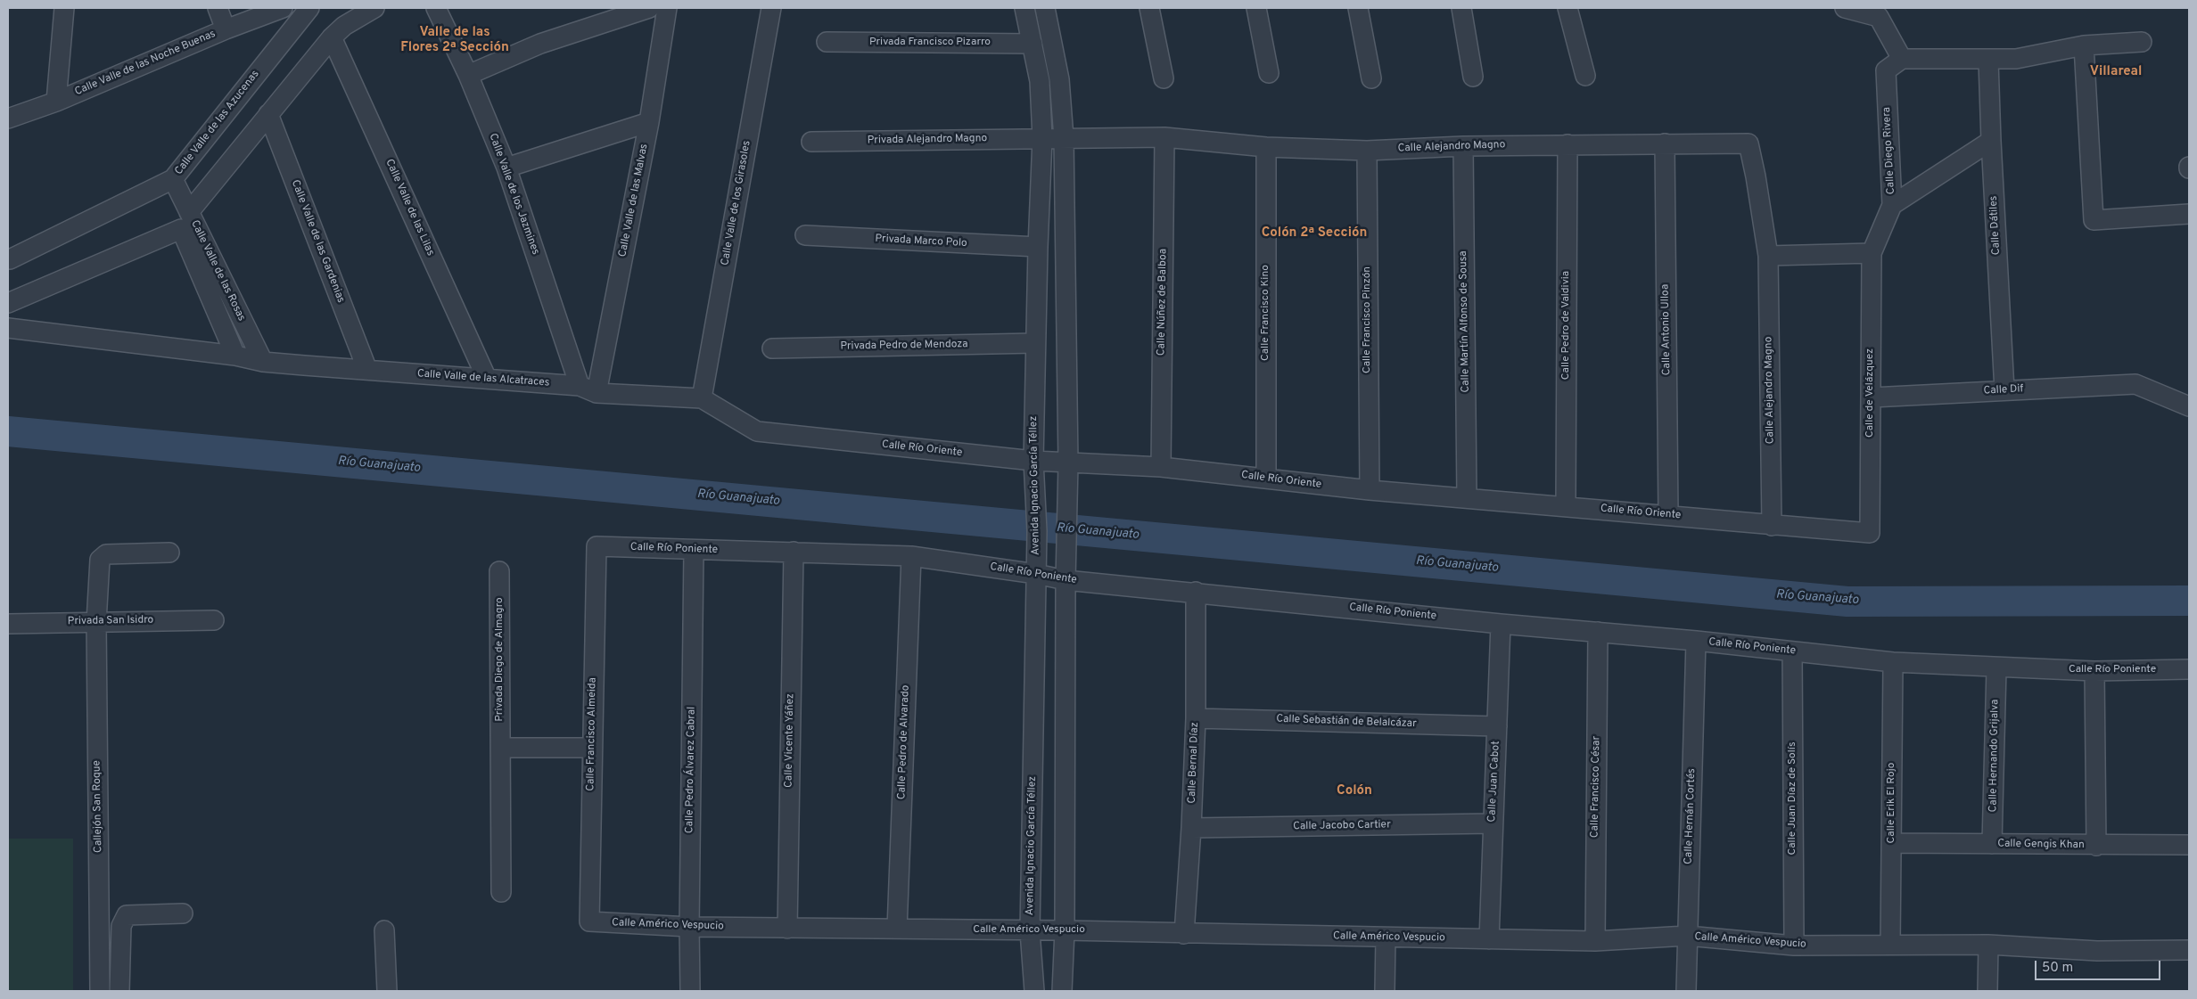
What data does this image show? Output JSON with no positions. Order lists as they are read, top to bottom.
{
  "streets": {
    "street": [
      "Privada Francisco Pizarro",
      "Calle Valle de las Noche Buenas",
      "Calle Valle de las Azucenas",
      "Privada Alejandro Magno",
      "Calle Alejandro Magno",
      "Calle Diego Rivera",
      "Calle Valle de los Jazmines",
      "Calle Valle de las Malvas",
      "Calle Valle de los Girasoles",
      "Calle Valle de las Lilas",
      "Calle Dátiles",
      "Calle Valle de las Gardenias",
      "Privada Marco Polo",
      "Calle Valle de las Rosas",
      "Calle Núñez de Balboa",
      "Calle Francisco Kino",
      "Calle Francisco Pinzón",
      "Calle Martín Alfonso de Sousa",
      "Calle Pedro de Valdivia",
      "Calle Antonio Ulloa",
      "Privada Pedro de Mendoza",
      "Calle Valle de las Alcatraces",
      "Calle Dif",
      "Calle de Velázquez",
      "Calle Río Oriente",
      "Avenida Ignacio García Téllez",
      "Calle Río Poniente",
      "Privada San Isidro",
      "Privada Diego de Almagro",
      "Calle Sebastián de Belalcázar",
      "Calle Francisco Almeida",
      "Calle Vicente Yáñez",
      "Calle Pedro de Alvarado",
      "Calle Hernando Grijalva",
      "Calle Bernal Díaz",
      "Calle Pedro Álvarez Cabral",
      "Calle Juan Cabot",
      "Calle Francisco César",
      "Calle Juan Díaz de Solís",
      "Calle Erik El Rojo",
      "Callejón San Roque",
      "Calle Hernán Cortés",
      "Calle Jacobo Cartier",
      "Calle Gengis Khan",
      "Calle Américo Vespucio"
    ]
  },
  "crossings": [
    ["Privada Francisco Pizarro", "Avenida Ignacio García Téllez"],
    ["Calle Valle de las Azucenas", "Calle Valle de las Rosas"],
    ["Privada Alejandro Magno", "Calle Alejandro Magno"],
    ["Privada Alejandro Magno", "Avenida Ignacio García Téllez"],
    ["Calle Alejandro Magno", "Calle Núñez de Balboa"],
    ["Calle Alejandro Magno", "Calle Francisco Kino"],
    ["Calle Alejandro Magno", "Calle Francisco Pinzón"],
    ["Calle Alejandro Magno", "Calle Martín Alfonso de Sousa"],
    ["Calle Alejandro Magno", "Calle Pedro de Valdivia"],
    ["Calle Alejandro Magno", "Calle Antonio Ulloa"],
    ["Calle Alejandro Magno", "Calle Río Oriente"],
    ["Calle Alejandro Magno", "Avenida Ignacio García Téllez"],
    ["Calle Diego Rivera", "Calle de Velázquez"],
    ["Calle Valle de los Jazmines", "Calle Valle de las Malvas"],
    ["Calle Valle de los Jazmines", "Calle Valle de las Alcatraces"],
    ["Calle Valle de las Malvas", "Calle Valle de las Alcatraces"],
    ["Calle Valle de los Girasoles", "Calle Valle de las Alcatraces"],
    ["Calle Valle de los Girasoles", "Calle Río Oriente"],
    ["Calle Valle de las Lilas", "Calle Valle de las Alcatraces"],
    ["Calle Dátiles", "Calle Dif"],
    ["Calle Valle de las Gardenias", "Calle Valle de las Alcatraces"],
    ["Privada Marco Polo", "Avenida Ignacio García Téllez"],
    ["Calle Valle de las Rosas", "Calle Valle de las Alcatraces"],
    ["Calle Núñez de Balboa", "Calle Río Oriente"],
    ["Calle Francisco Kino", "Calle Río Oriente"],
    ["Calle Francisco Pinzón", "Calle Río Oriente"],
    ["Calle Martín Alfonso de Sousa", "Calle Río Oriente"],
    ["Calle Pedro de Valdivia", "Calle Río Oriente"],
    ["Calle Antonio Ulloa", "Calle Río Oriente"],
    ["Privada Pedro de Mendoza", "Avenida Ignacio García Téllez"],
    ["Calle Valle de las Alcatraces", "Calle Río Oriente"],
    ["Calle Dif", "Calle de Velázquez"],
    ["Calle de Velázquez", "Calle Río Oriente"],
    ["Calle Río Oriente", "Avenida Ignacio García Téllez"],
    ["Avenida Ignacio García Téllez", "Calle Río Poniente"],
    ["Avenida Ignacio García Téllez", "Calle Américo Vespucio"],
    ["Calle Río Poniente", "Calle Francisco Almeida"],
    ["Calle Río Poniente", "Calle Vicente Yáñez"],
    ["Calle Río Poniente", "Calle Pedro de Alvarado"],
    ["Calle Río Poniente", "Calle Hernando Grijalva"],
    ["Calle Río Poniente", "Calle Bernal Díaz"],
    ["Calle Río Poniente", "Calle Pedro Álvarez Cabral"],
    ["Calle Río Poniente", "Calle Juan Cabot"],
    ["Calle Río Poniente", "Calle Francisco César"],
    ["Calle Río Poniente", "Calle Juan Díaz de Solís"],
    ["Calle Río Poniente", "Calle Erik El Rojo"],
    ["Calle Río Poniente", "Calle Hernán Cortés"],
    ["Privada San Isidro", "Callejón San Roque"],
    ["Calle Sebastián de Belalcázar", "Calle Bernal Díaz"],
    ["Calle Sebastián de Belalcázar", "Calle Juan Cabot"],
    ["Calle Francisco Almeida", "Calle Américo Vespucio"],
    ["Calle Vicente Yáñez", "Calle Américo Vespucio"],
    ["Calle Pedro de Alvarado", "Calle Américo Vespucio"],
    ["Calle Hernando Grijalva", "Calle Gengis Khan"],
    ["Calle Bernal Díaz", "Calle Jacobo Cartier"],
    ["Calle Bernal Díaz", "Calle Américo Vespucio"],
    ["Calle Pedro Álvarez Cabral", "Calle Américo Vespucio"],
    ["Calle Juan Cabot", "Calle Jacobo Cartier"],
    ["Calle Juan Cabot", "Calle Américo Vespucio"],
    ["Calle Francisco César", "Calle Américo Vespucio"],
    ["Calle Juan Díaz de Solís", "Calle Américo Vespucio"],
    ["Calle Erik El Rojo", "Calle Gengis Khan"],
    ["Calle Erik El Rojo", "Calle Américo Vespucio"],
    ["Calle Hernán Cortés", "Calle Américo Vespucio"]
  ],
  "districts": [
    "Valle de las Flores 2ª Sección",
    "Villareal",
    "Colón 2ª Sección",
    "Colón"
  ],
  "water": ["Río Guanajuato"],
  "scale_bar": "50 m"
}
